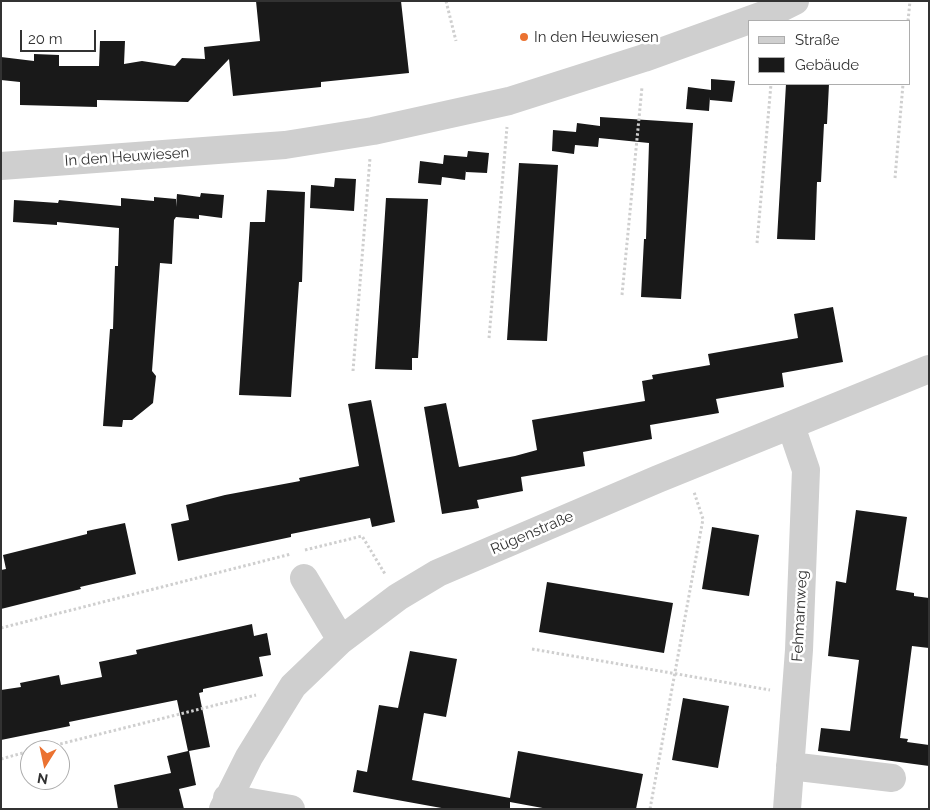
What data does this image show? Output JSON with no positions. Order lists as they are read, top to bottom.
{
  "streets": {
    "street": ["In den Heuwiesen", "Rügenstraße", "Fehmarnweg"]
  },
  "crossings": [
    ["Rügenstraße", "Fehmarnweg"]
  ],
  "places": ["In den Heuwiesen"],
  "legend": ["Straße", "Gebäude"],
  "scale_bar": "20 m",
  "north": "bottom"
}
